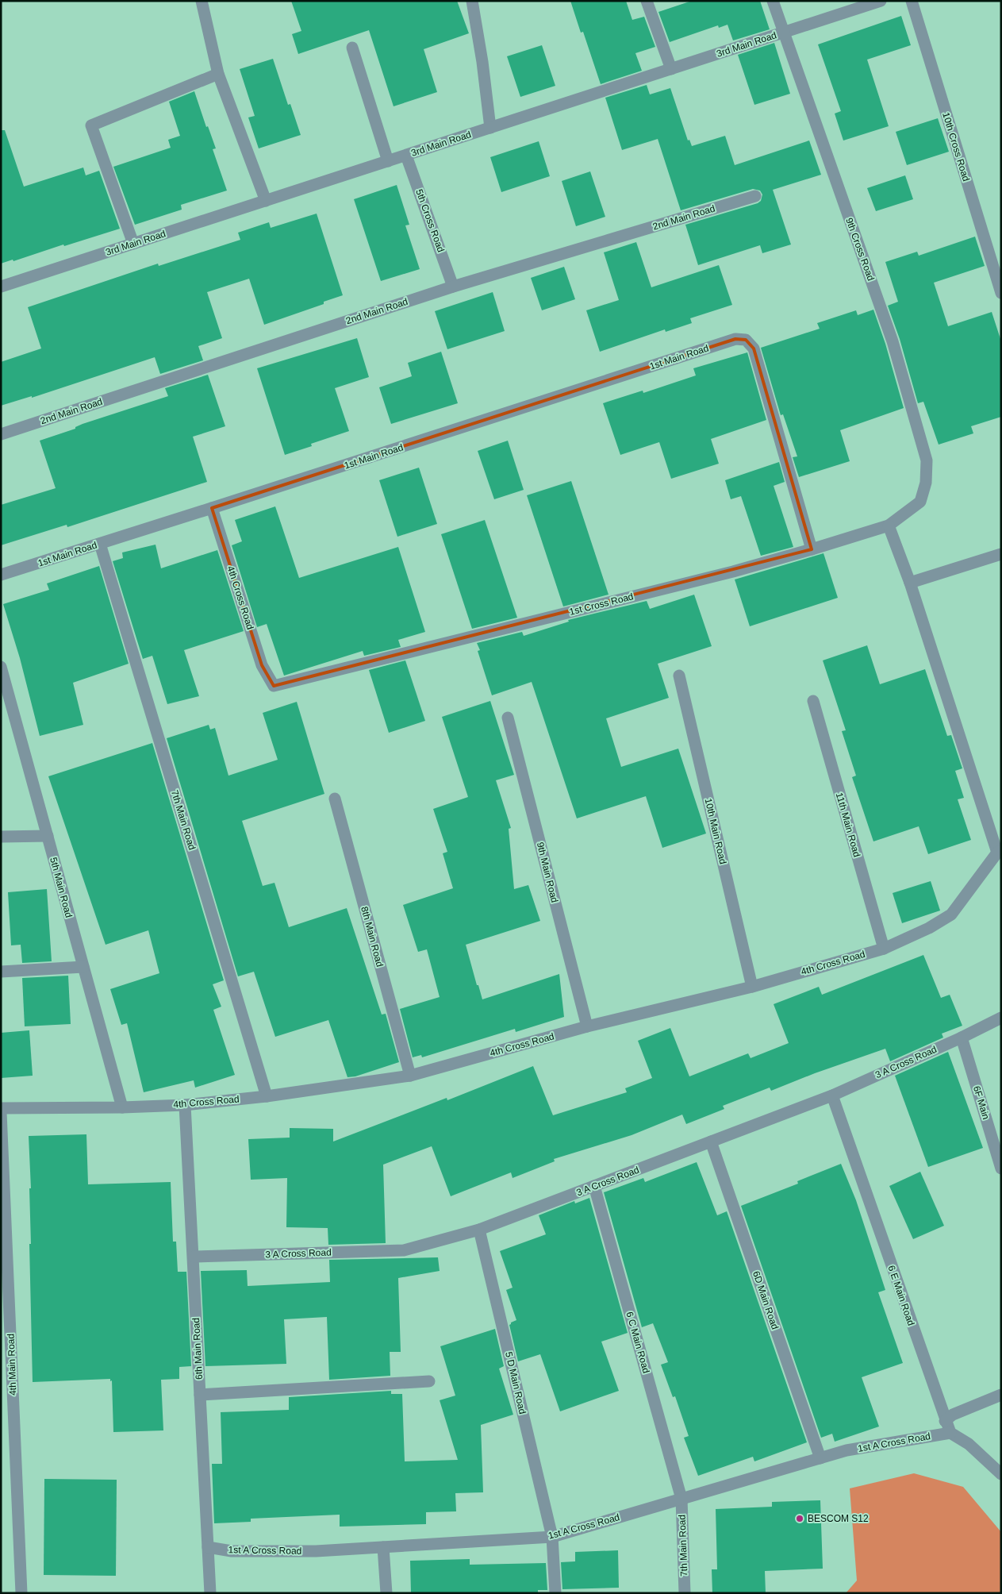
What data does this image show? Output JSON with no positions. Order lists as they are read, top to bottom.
{
  "streets": {
    "street": [
      "3rd Main Road",
      "10th Cross Road",
      "2nd Main Road",
      "5th Cross Road",
      "9th Cross Road",
      "1st Main Road",
      "4th Cross Road",
      "1st Cross Road",
      "7th Main Road",
      "11th Main Road",
      "10th Main Road",
      "9th Main Road",
      "5th Main Road",
      "8th Main Road",
      "3 A Cross Road",
      "6F Main",
      "6 E Main Road",
      "6D Main Road",
      "6 C Main Road",
      "6th Main Road",
      "4th Main Road",
      "5 D Main Road",
      "1st A Cross Road"
    ]
  },
  "crossings": [
    ["3rd Main Road", "5th Cross Road"],
    ["3rd Main Road", "9th Cross Road"],
    ["2nd Main Road", "5th Cross Road"],
    ["9th Cross Road", "1st Cross Road"],
    ["1st Main Road", "4th Cross Road"],
    ["1st Main Road", "1st Cross Road"],
    ["1st Main Road", "7th Main Road"],
    ["4th Cross Road", "1st Cross Road"],
    ["4th Cross Road", "7th Main Road"],
    ["4th Cross Road", "11th Main Road"],
    ["4th Cross Road", "10th Main Road"],
    ["4th Cross Road", "9th Main Road"],
    ["4th Cross Road", "5th Main Road"],
    ["4th Cross Road", "8th Main Road"],
    ["4th Cross Road", "6th Main Road"],
    ["7th Main Road", "6 C Main Road"],
    ["7th Main Road", "1st A Cross Road"],
    ["3 A Cross Road", "6F Main"],
    ["3 A Cross Road", "6 E Main Road"],
    ["3 A Cross Road", "6D Main Road"],
    ["3 A Cross Road", "6 C Main Road"],
    ["3 A Cross Road", "6th Main Road"],
    ["3 A Cross Road", "5 D Main Road"],
    ["6 E Main Road", "1st A Cross Road"],
    ["6D Main Road", "1st A Cross Road"],
    ["6 C Main Road", "1st A Cross Road"],
    ["6th Main Road", "1st A Cross Road"],
    ["5 D Main Road", "1st A Cross Road"]
  ],
  "places": ["BESCOM S12"]
}
